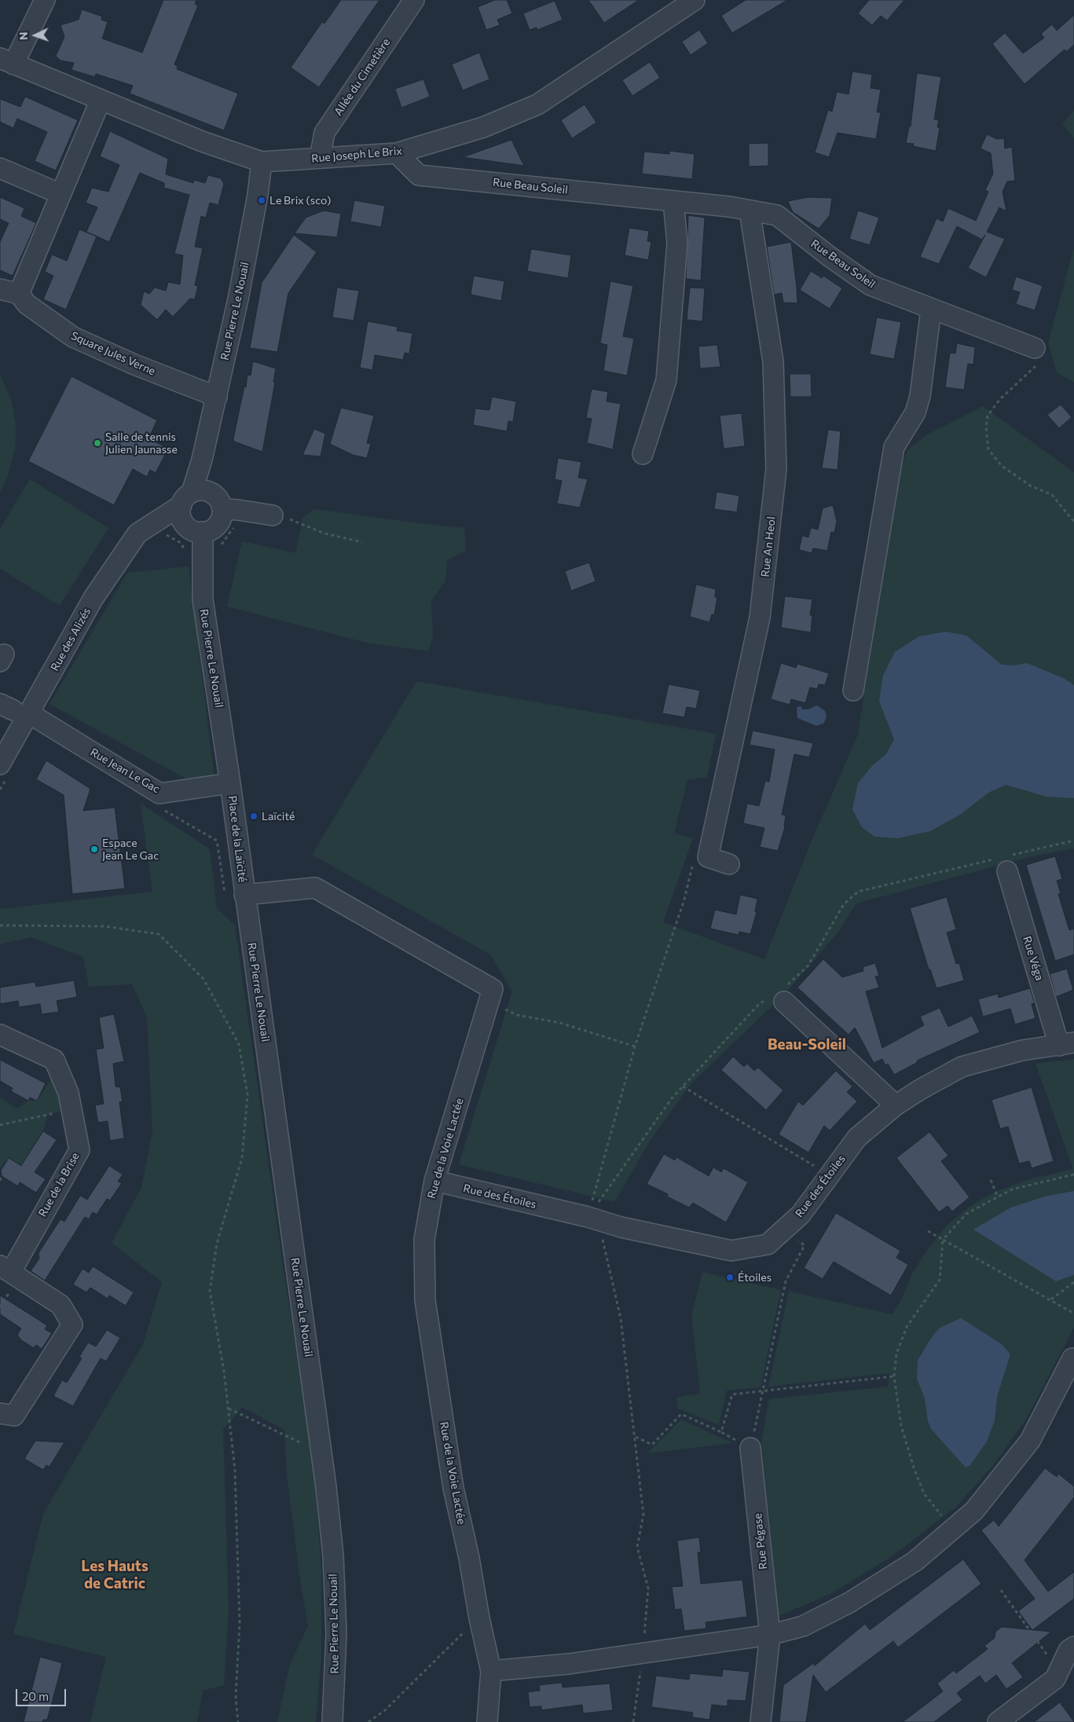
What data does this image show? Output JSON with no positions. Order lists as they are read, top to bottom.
{
  "streets": {
    "street": [
      "Allée du Cimetière",
      "Rue Joseph Le Brix",
      "Rue Beau Soleil",
      "Rue Pierre Le Nouail",
      "Square Jules Verne",
      "Rue An Heol",
      "Rue des Alizés",
      "Rue Jean Le Gac",
      "Place de la Laïcité",
      "Rue Véga",
      "Rue de la Voie Lactée",
      "Rue de la Brise",
      "Rue des Étoiles",
      "Rue Pégase"
    ]
  },
  "crossings": [
    ["Allée du Cimetière", "Rue Joseph Le Brix"],
    ["Rue Joseph Le Brix", "Rue Beau Soleil"],
    ["Rue Joseph Le Brix", "Rue Pierre Le Nouail"],
    ["Rue Beau Soleil", "Rue An Heol"],
    ["Rue Pierre Le Nouail", "Square Jules Verne"],
    ["Rue Pierre Le Nouail", "Rue des Alizés"],
    ["Rue Pierre Le Nouail", "Rue Jean Le Gac"],
    ["Rue Pierre Le Nouail", "Place de la Laïcité"],
    ["Rue des Alizés", "Rue Jean Le Gac"],
    ["Rue Jean Le Gac", "Place de la Laïcité"],
    ["Rue Véga", "Rue des Étoiles"],
    ["Rue de la Voie Lactée", "Rue des Étoiles"]
  ],
  "districts": ["Beau-Soleil", "Les Hauts de Catric"],
  "places": [
    "Le Brix (sco)",
    "Salle de tennis Julien Jaunasse",
    "Laïcité",
    "Espace Jean Le Gac",
    "Étoiles"
  ],
  "scale_bar": "20 m",
  "north": "left"
}
